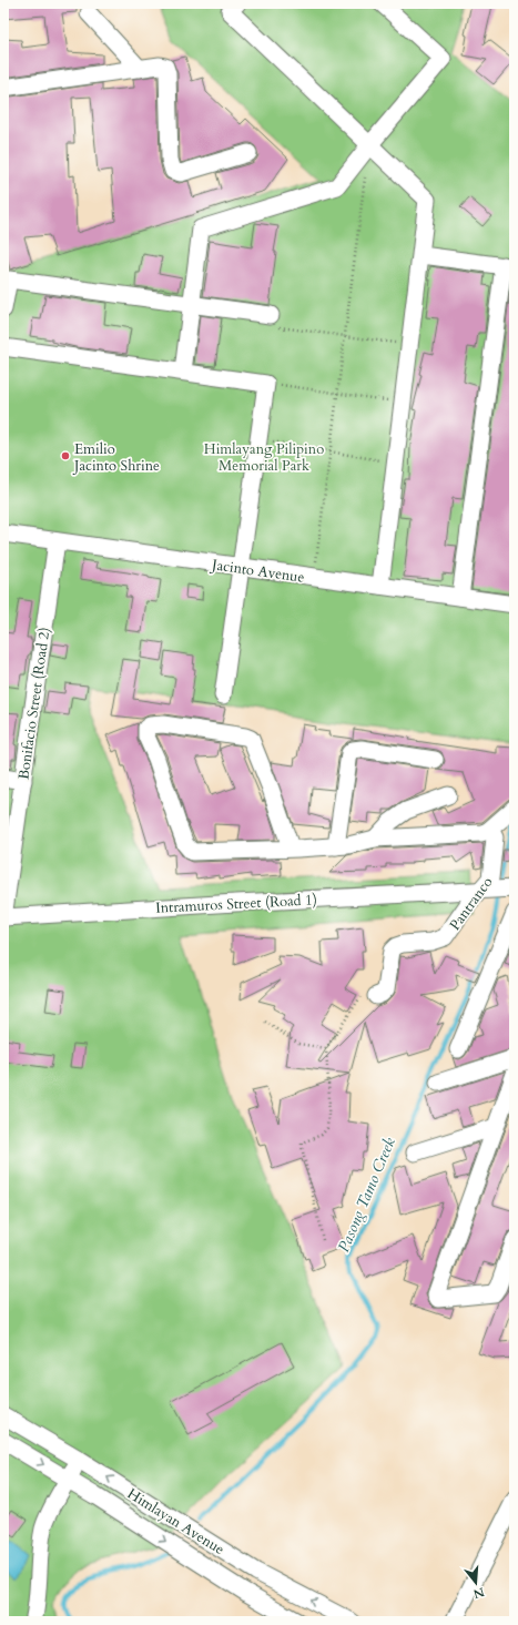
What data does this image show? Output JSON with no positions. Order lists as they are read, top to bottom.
{
  "streets": {
    "street": [
      "Jacinto Avenue",
      "Bonifacio Street (Road 2)",
      "Intramuros Street (Road 1)",
      "Pantranco",
      "Himlayan Avenue"
    ]
  },
  "crossings": [
    ["Jacinto Avenue", "Bonifacio Street (Road 2)"],
    ["Bonifacio Street (Road 2)", "Intramuros Street (Road 1)"],
    ["Intramuros Street (Road 1)", "Pantranco"]
  ],
  "water": ["Pasong Tamo Creek"],
  "parks": ["Himlayang Pilipino Memorial Park"],
  "places": ["Emilio Jacinto Shrine"],
  "north": "bottom"
}
